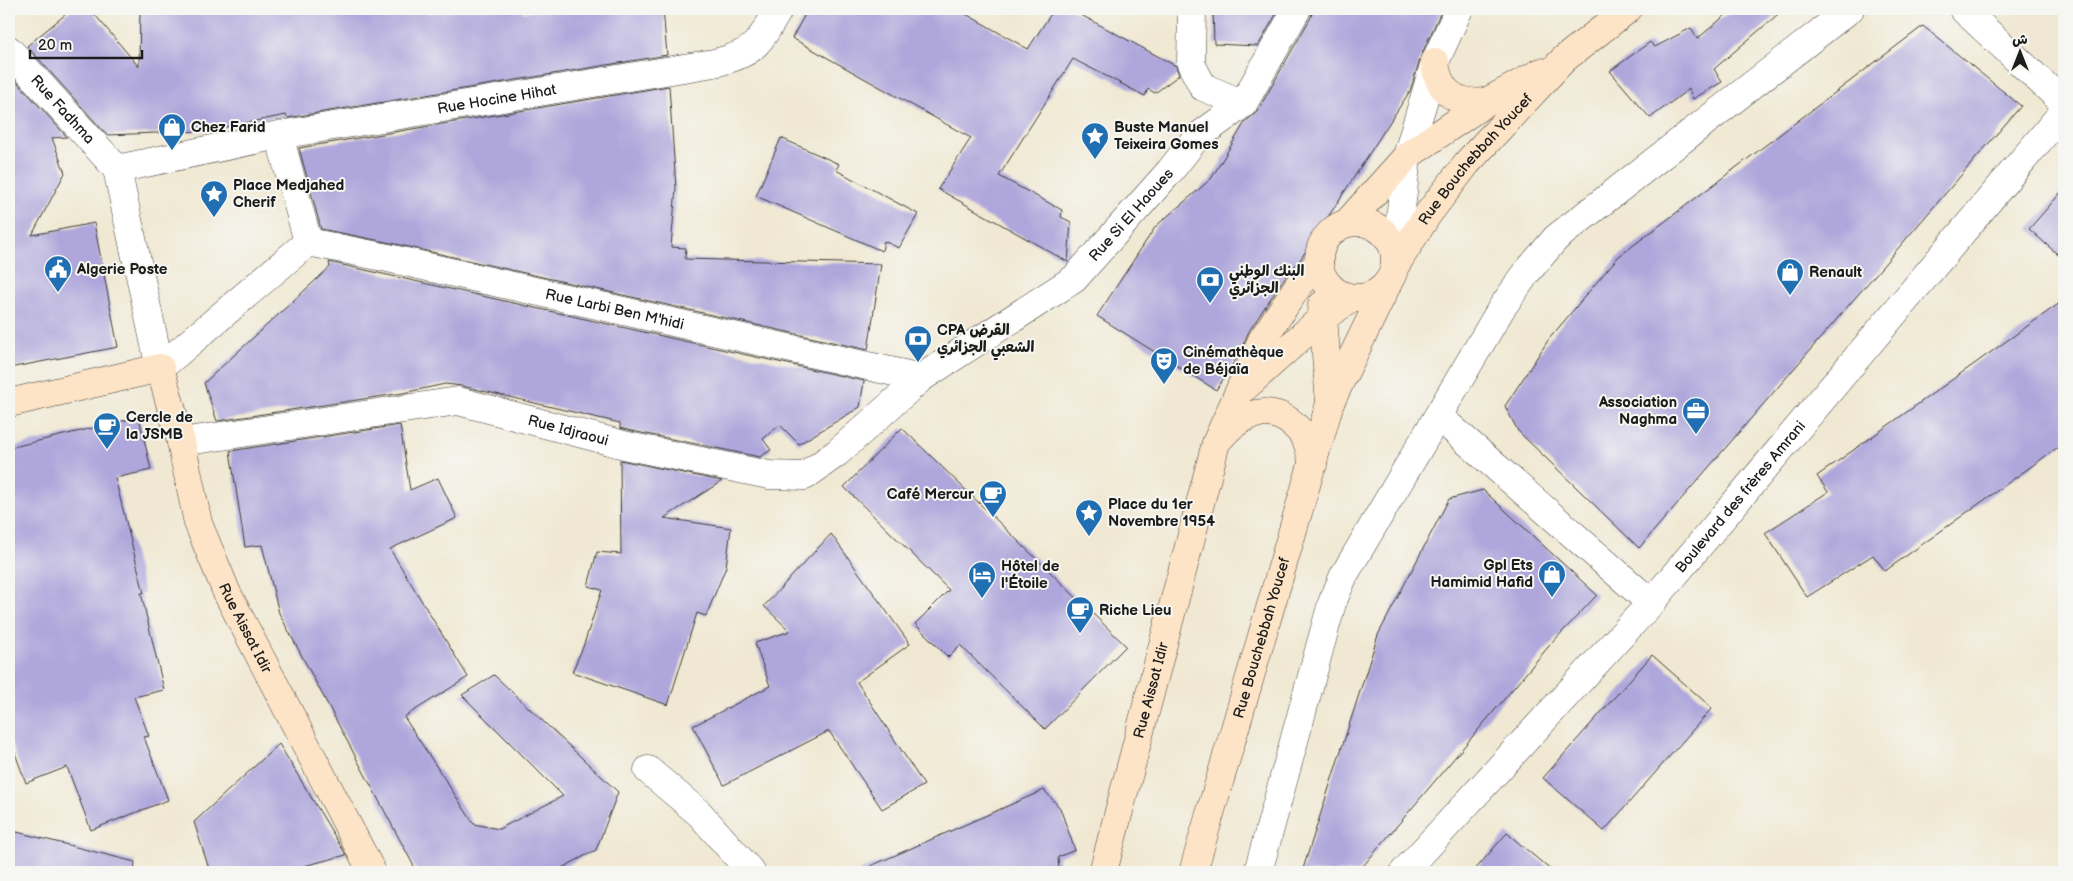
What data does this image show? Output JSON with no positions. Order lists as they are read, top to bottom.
{
  "streets": {
    "main road": ["Rue Bouchebbah Youcef", "Rue Aissat Idir"],
    "street": [
      "Rue Hocine Hihat",
      "Rue Fadhma",
      "Rue Si El Haoues",
      "Rue Larbi Ben M'hidi",
      "Rue Idjraoui",
      "Boulevard des frères Amrani"
    ]
  },
  "crossings": [
    ["Rue Bouchebbah Youcef", "Rue Aissat Idir"],
    ["Rue Si El Haoues", "Rue Larbi Ben M'hidi"],
    ["Rue Si El Haoues", "Rue Idjraoui"],
    ["Rue Larbi Ben M'hidi", "Rue Idjraoui"],
    ["Rue Idjraoui", "Rue Aissat Idir"]
  ],
  "places": {
    "shop": ["Chez Farid", "Renault", "Gpl Ets Hamimid Hafid"],
    "place": ["Buste Manuel Teixeira Gomes", "Place Medjahed Cherif", "Place du 1er Novembre 1954"],
    "public building": ["Algerie Poste"],
    "bank": ["البنك الوطني الجزائري", "CPA القرض الشعبي الجزائري"],
    "theatre": ["Cinémathèque de Béjaïa"],
    "office": ["Association Naghma"],
    "cafe": ["Cercle de la JSMB", "Café Mercur", "Riche Lieu"],
    "hotel": ["Hôtel de l'Étoile"]
  },
  "scale_bar": "20 m",
  "north": "top"
}
